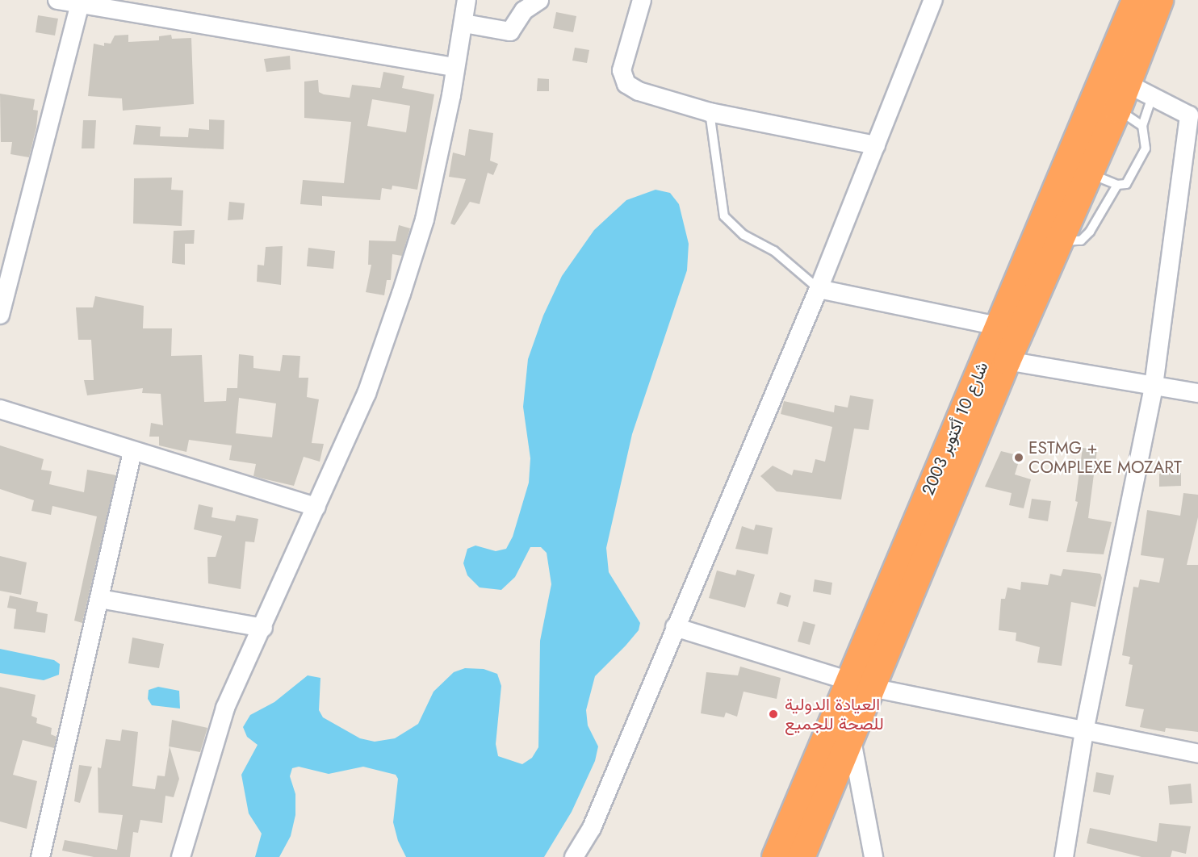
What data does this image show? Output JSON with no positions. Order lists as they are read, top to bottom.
{
  "streets": {
    "highway": ["شارع 10 أكتوبر 2003"]
  },
  "places": ["ESTMG + COMPLEXE MOZART", "العيادة الدولية للصحة للجميع"]
}
